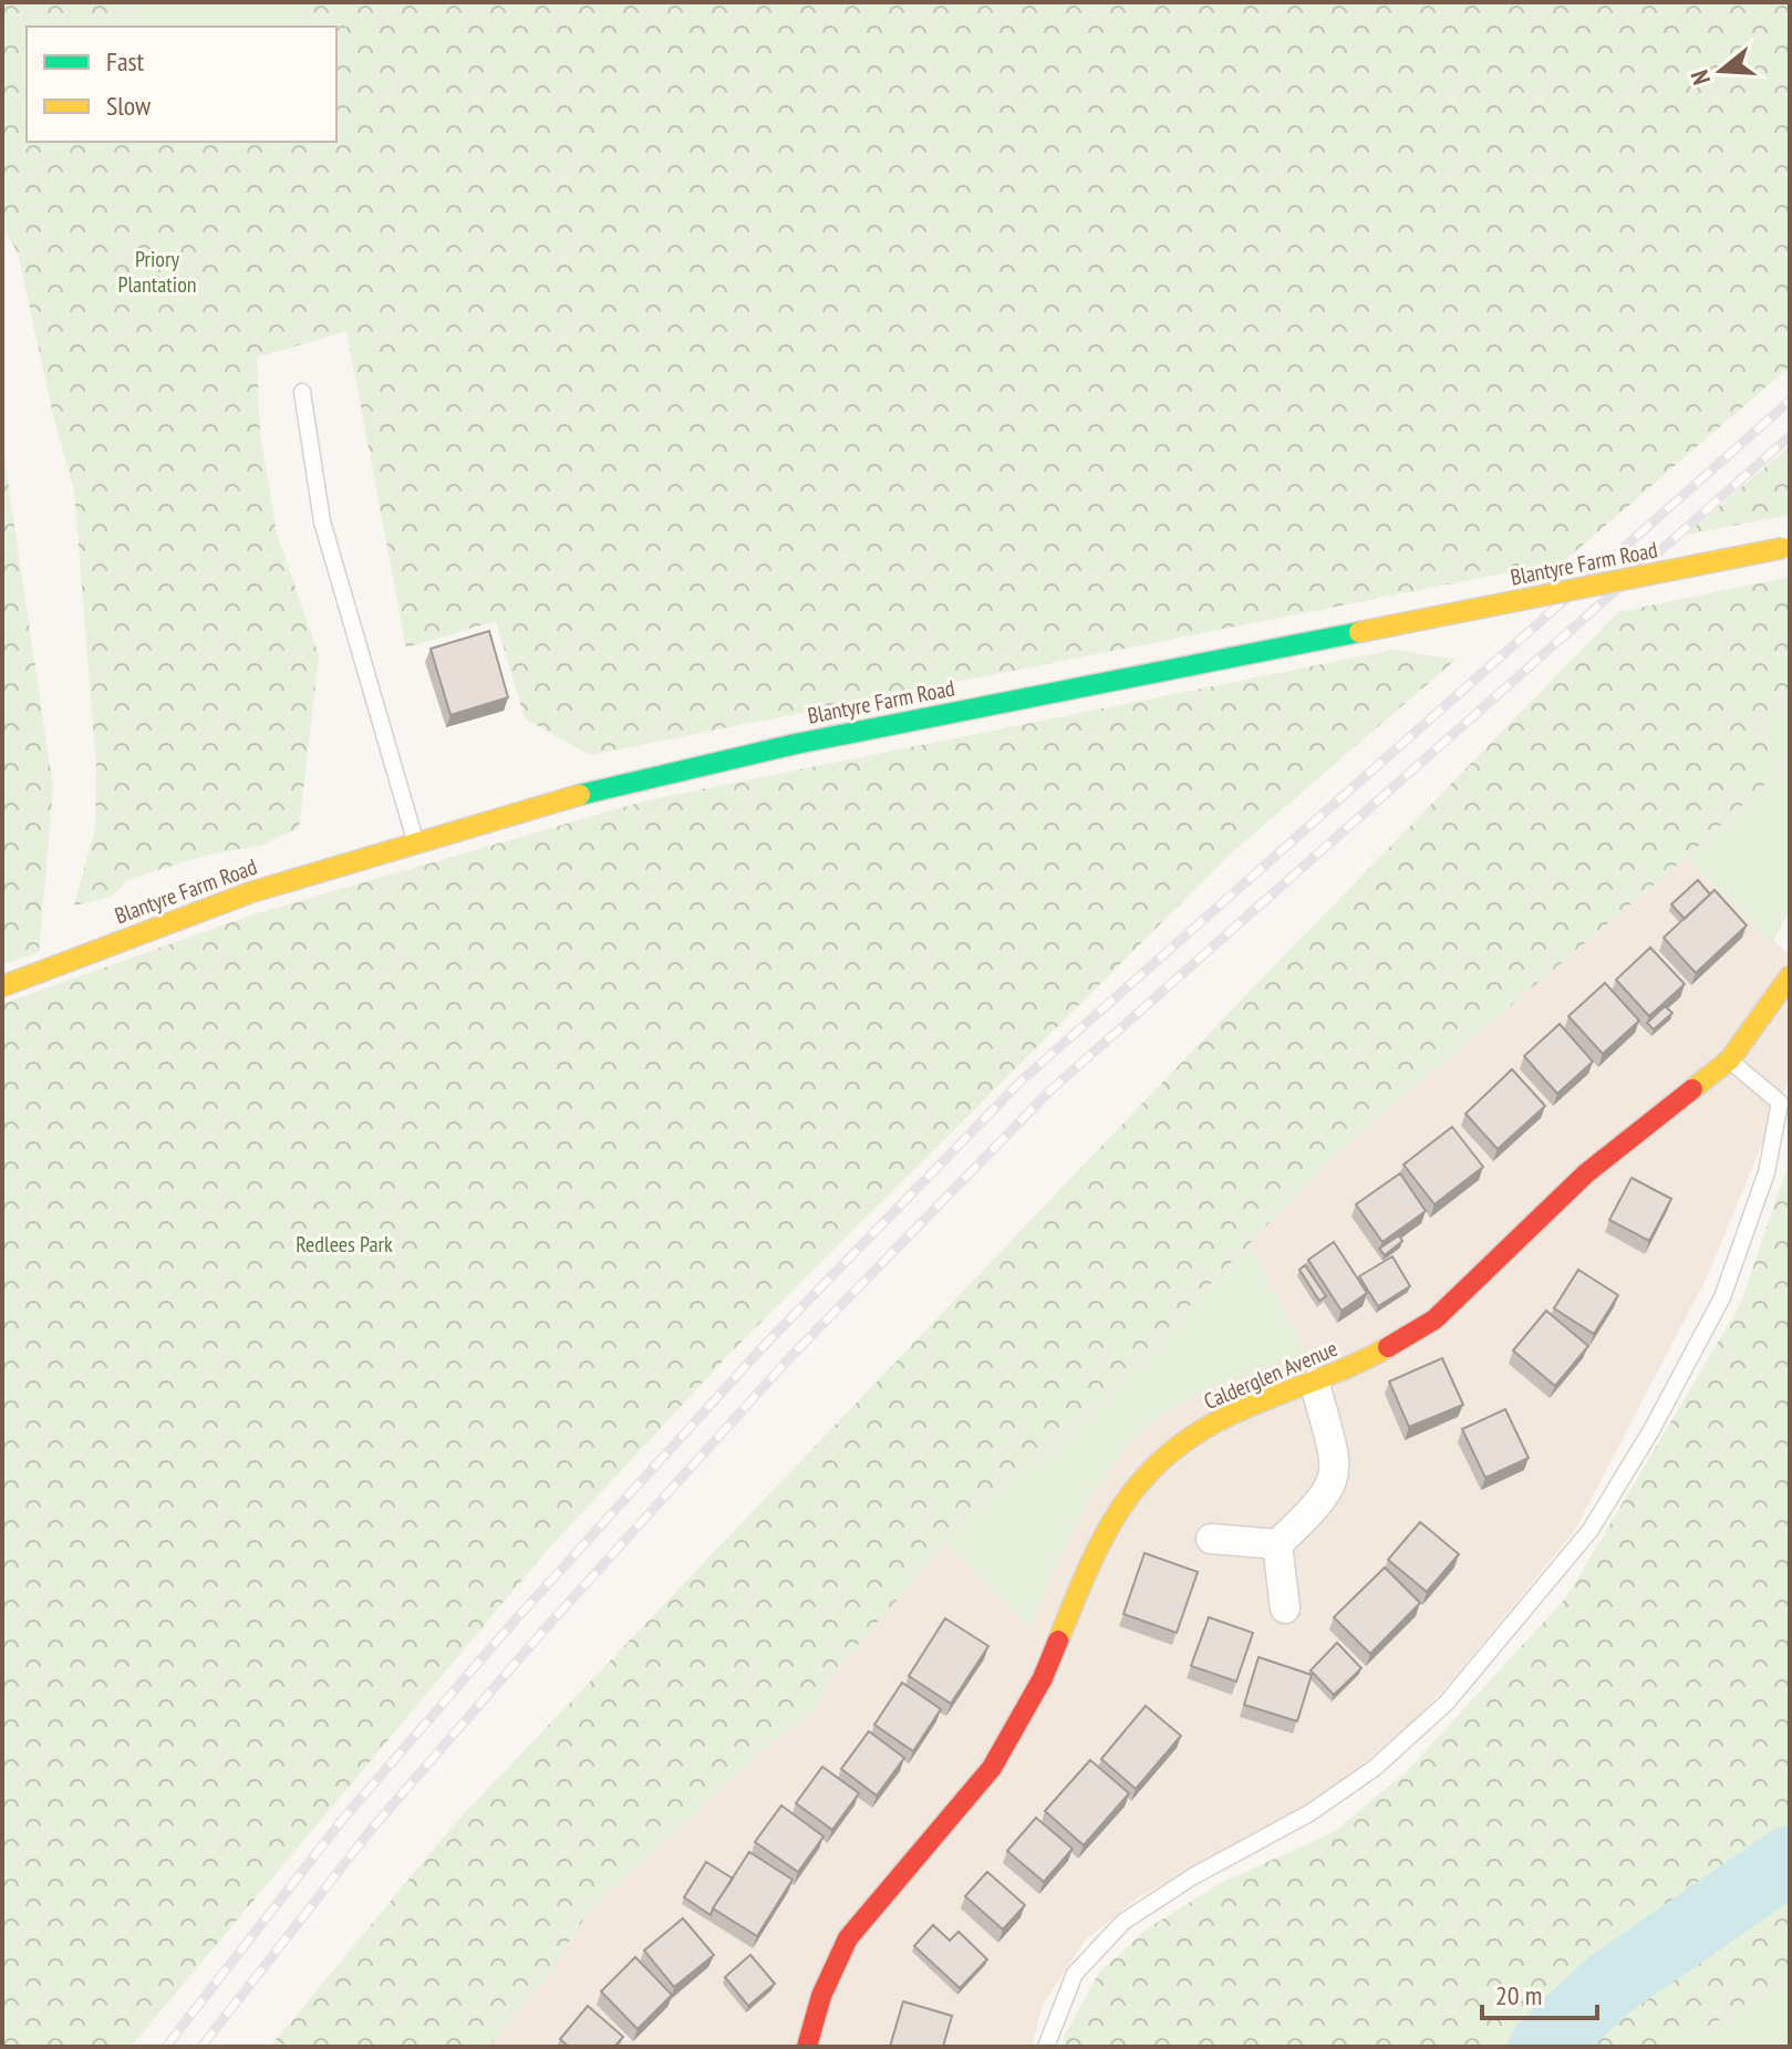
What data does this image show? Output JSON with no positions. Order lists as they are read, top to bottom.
{
  "streets": {
    "main road": ["Blantyre Farm Road", "Calderglen Avenue"]
  },
  "parks": ["Priory Plantation", "Redlees Park"],
  "legend": ["Fast", "Slow"],
  "scale_bar": "20 m",
  "north": "left"
}
